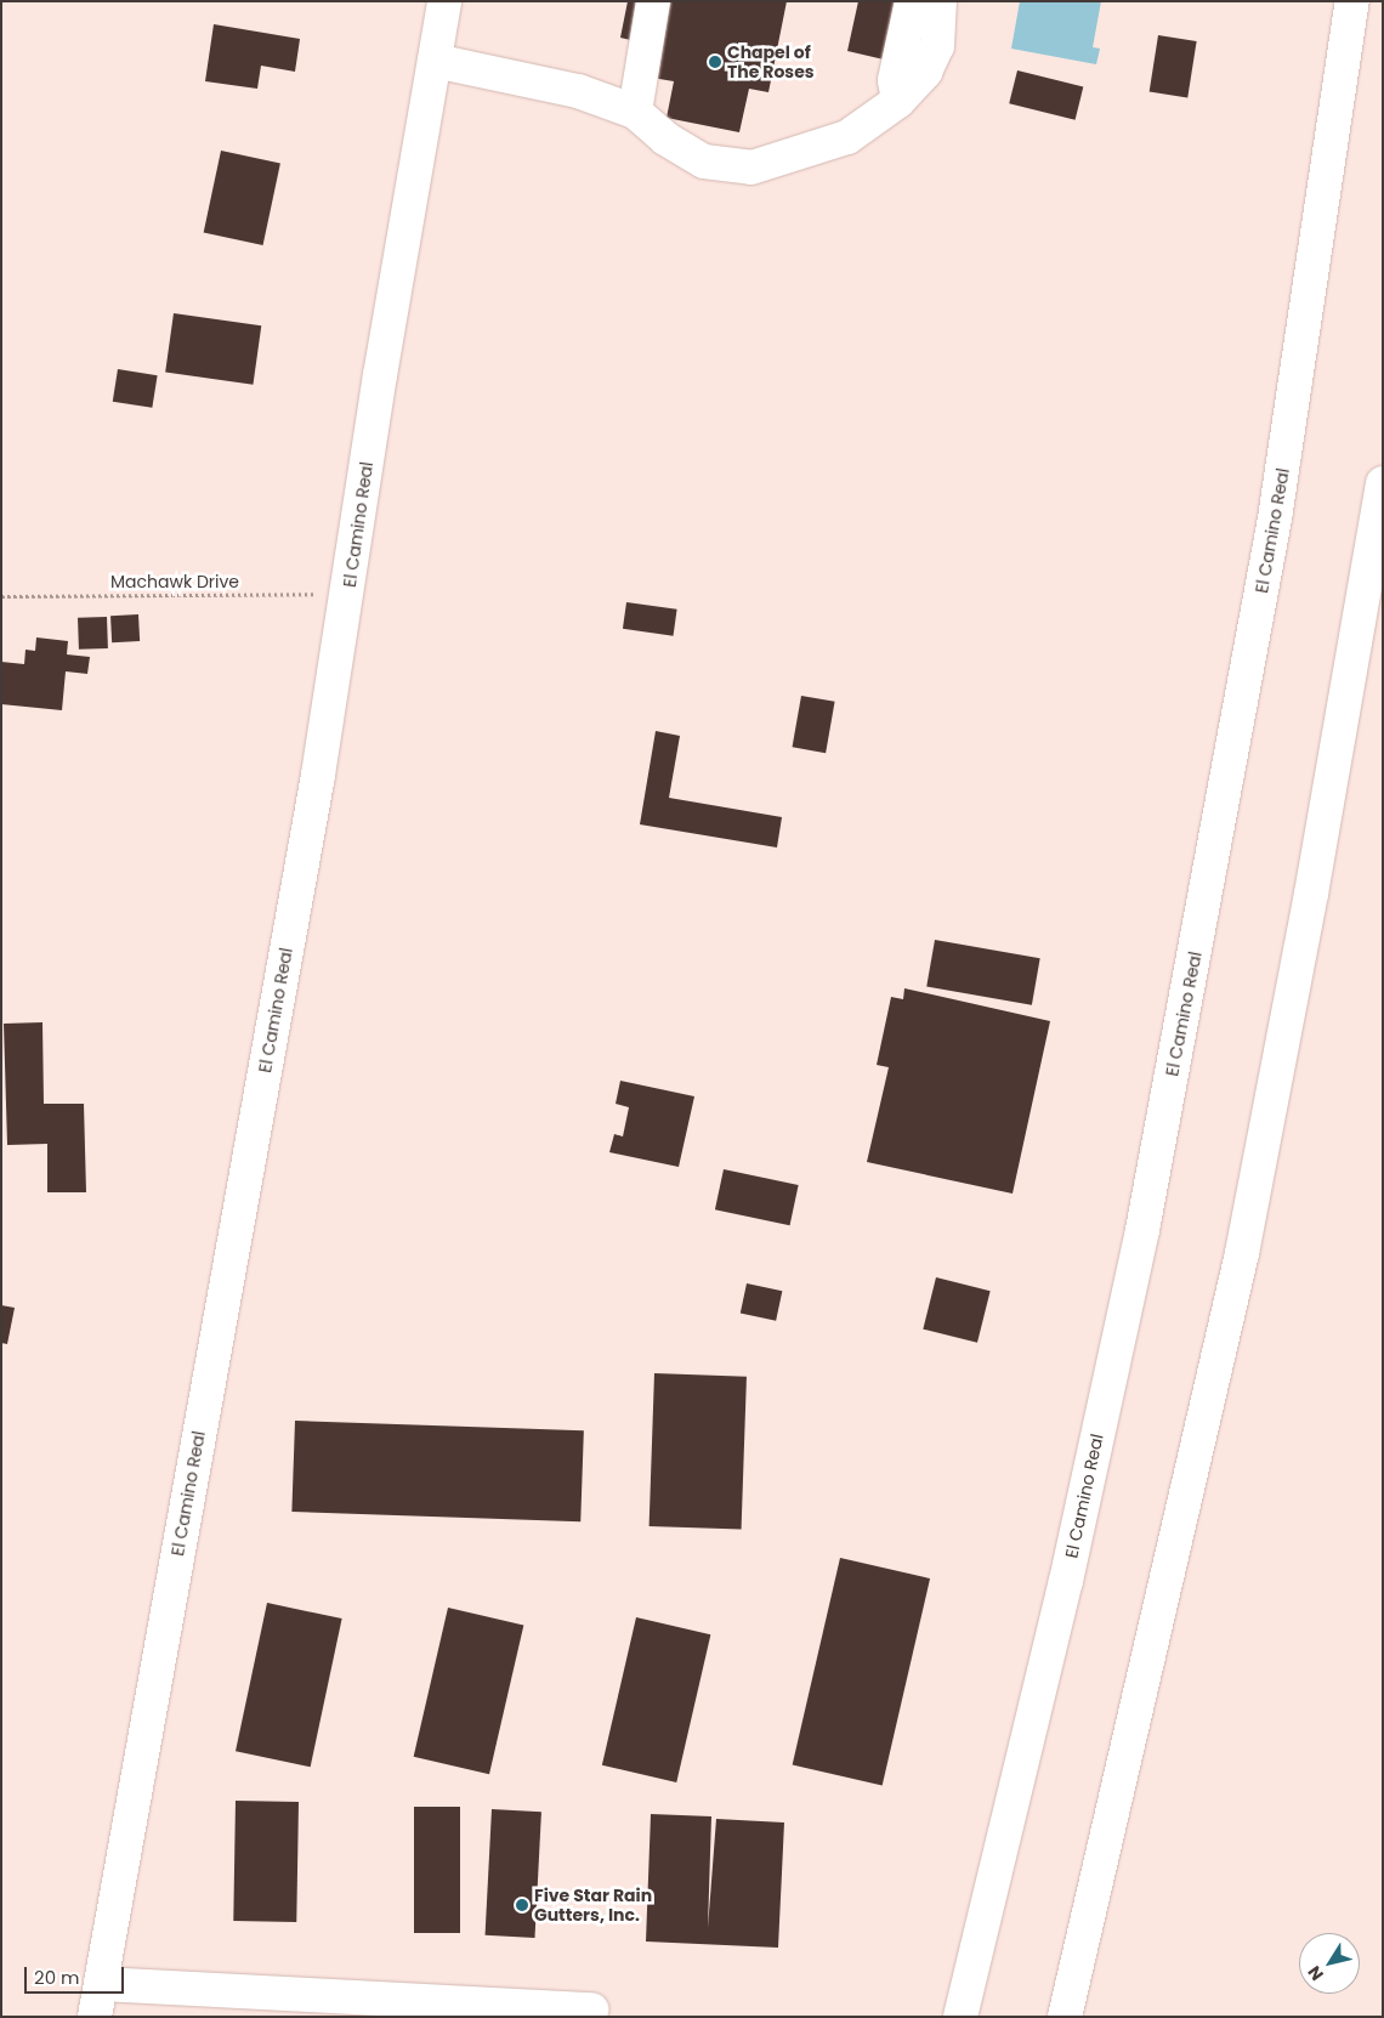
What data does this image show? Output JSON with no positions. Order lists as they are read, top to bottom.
{
  "streets": {
    "main road": ["El Camino Real"],
    "path": ["Machawk Drive"]
  },
  "crossings": [
    ["El Camino Real", "Machawk Drive"]
  ],
  "places": ["Chapel of The Roses", "Five Star Rain Gutters, Inc."],
  "scale_bar": "20 m",
  "north": "bottom left"
}
